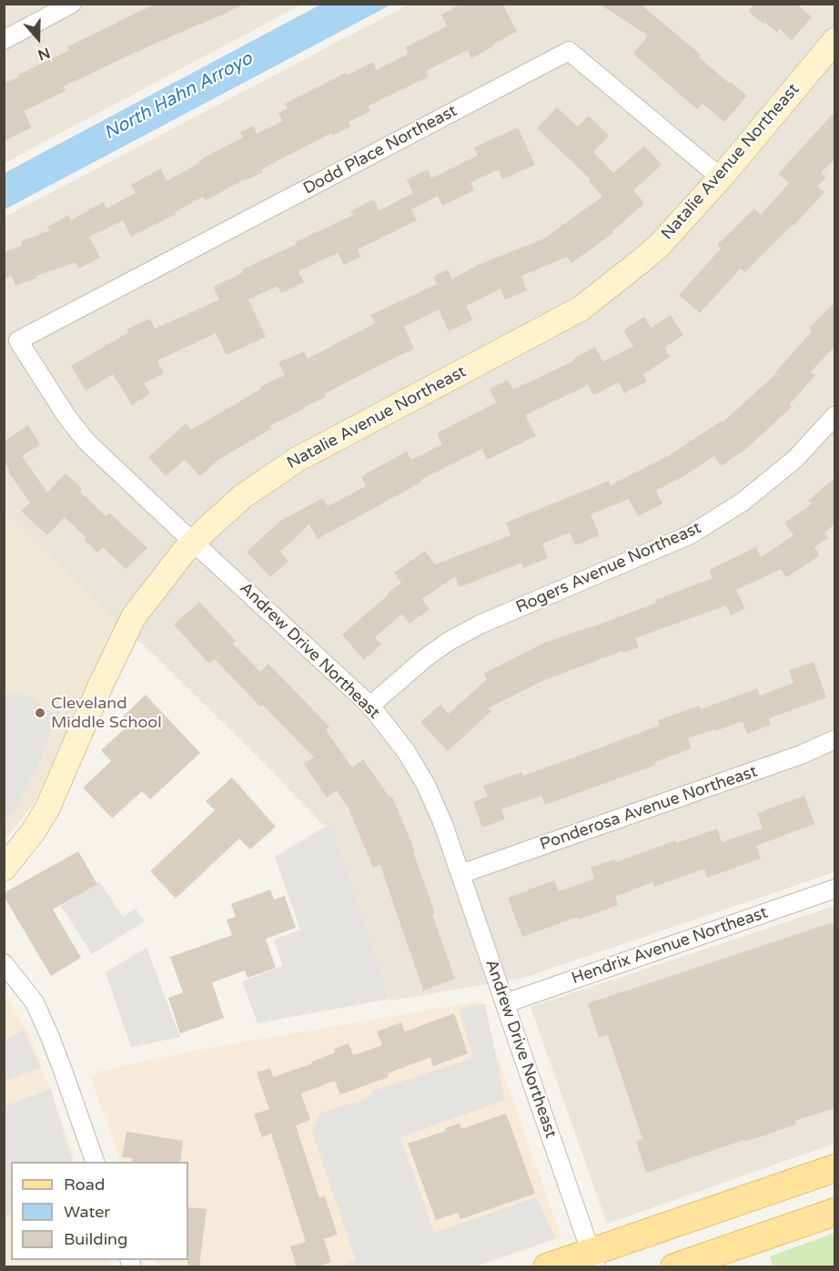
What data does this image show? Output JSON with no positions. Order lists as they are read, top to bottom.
{
  "streets": {
    "street": [
      "Dodd Place Northeast",
      "Natalie Avenue Northeast",
      "Rogers Avenue Northeast",
      "Andrew Drive Northeast",
      "Ponderosa Avenue Northeast",
      "Hendrix Avenue Northeast"
    ]
  },
  "crossings": [
    ["Dodd Place Northeast", "Natalie Avenue Northeast"],
    ["Dodd Place Northeast", "Andrew Drive Northeast"],
    ["Natalie Avenue Northeast", "Andrew Drive Northeast"],
    ["Rogers Avenue Northeast", "Andrew Drive Northeast"],
    ["Andrew Drive Northeast", "Ponderosa Avenue Northeast"],
    ["Andrew Drive Northeast", "Hendrix Avenue Northeast"]
  ],
  "water": ["North Hahn Arroyo"],
  "places": ["Cleveland Middle School"],
  "legend": ["Road", "Water", "Building"],
  "north": "bottom"
}
